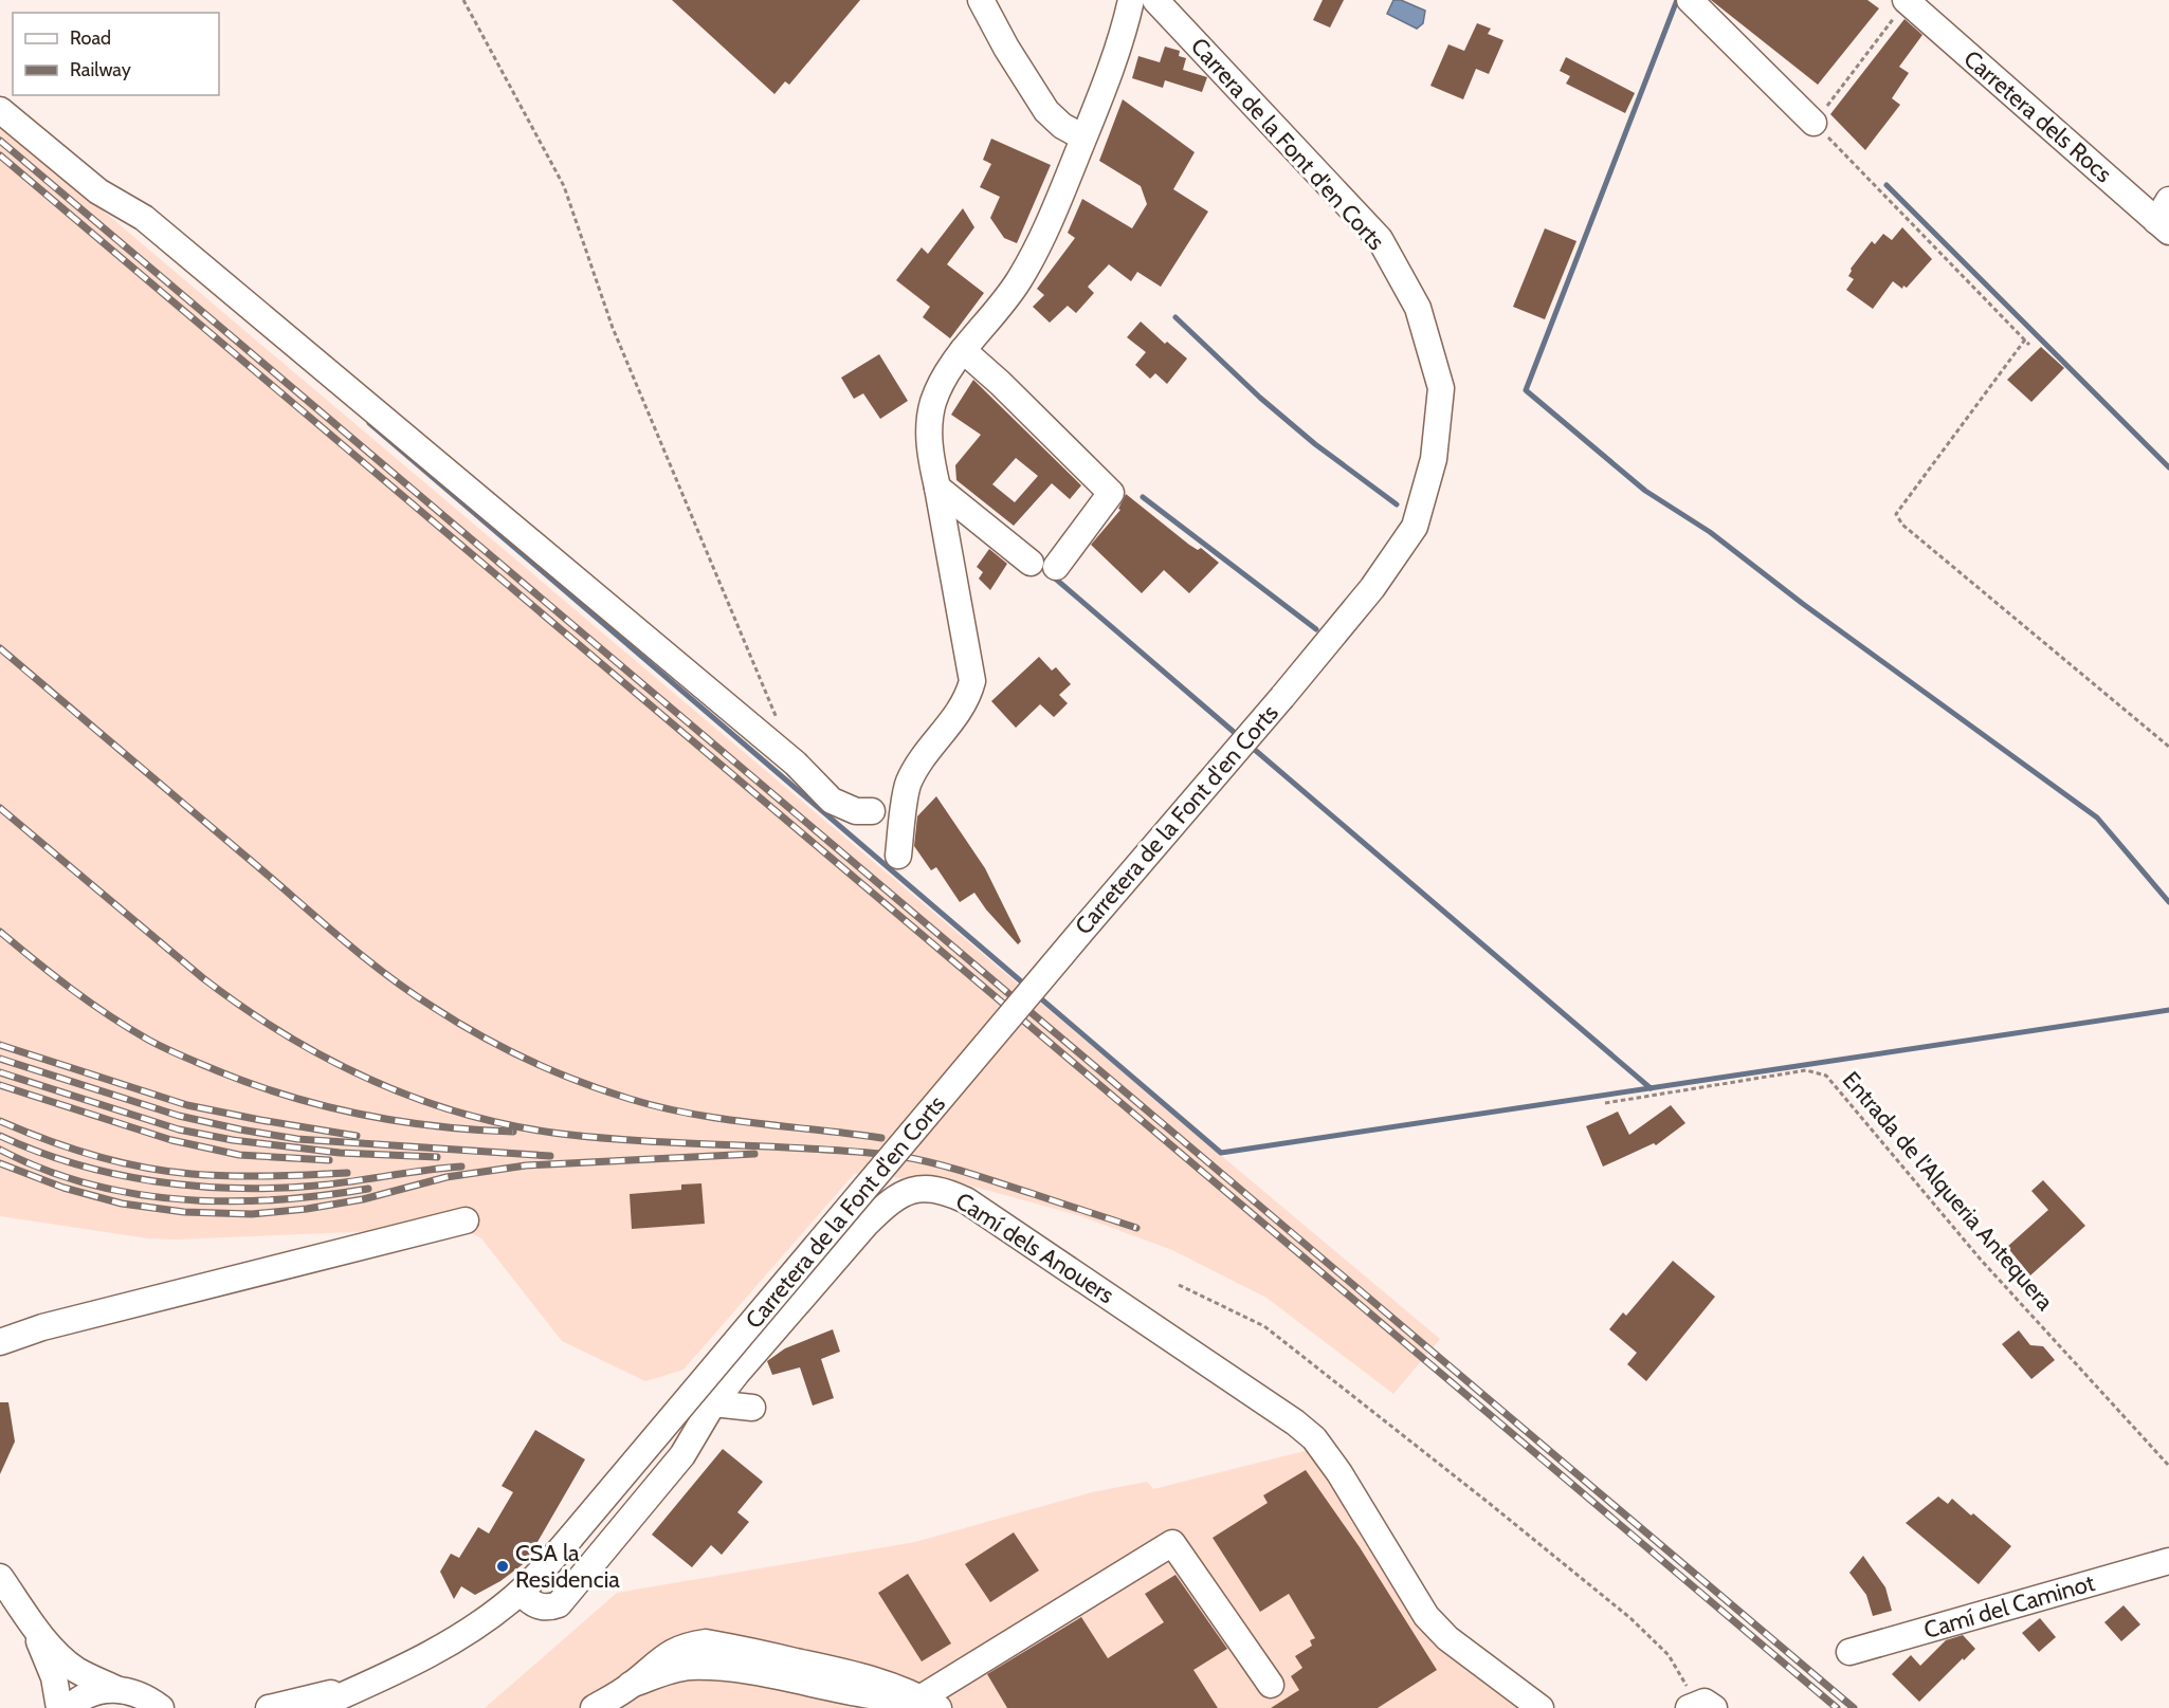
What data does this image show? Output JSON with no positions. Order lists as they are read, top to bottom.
{
  "streets": {
    "street": [
      "Carretera dels Rocs",
      "Carrera de la Font d'en Corts",
      "Carretera de la Font d'en Corts",
      "Camí dels Anouers",
      "Camí del Caminot"
    ],
    "path": ["Entrada de l'Alqueria Antequera"]
  },
  "crossings": [
    ["Carrera de la Font d'en Corts", "Carretera de la Font d'en Corts"],
    ["Carretera de la Font d'en Corts", "Camí dels Anouers"]
  ],
  "places": ["CSA la Residencia"],
  "legend": ["Road", "Railway"]
}
